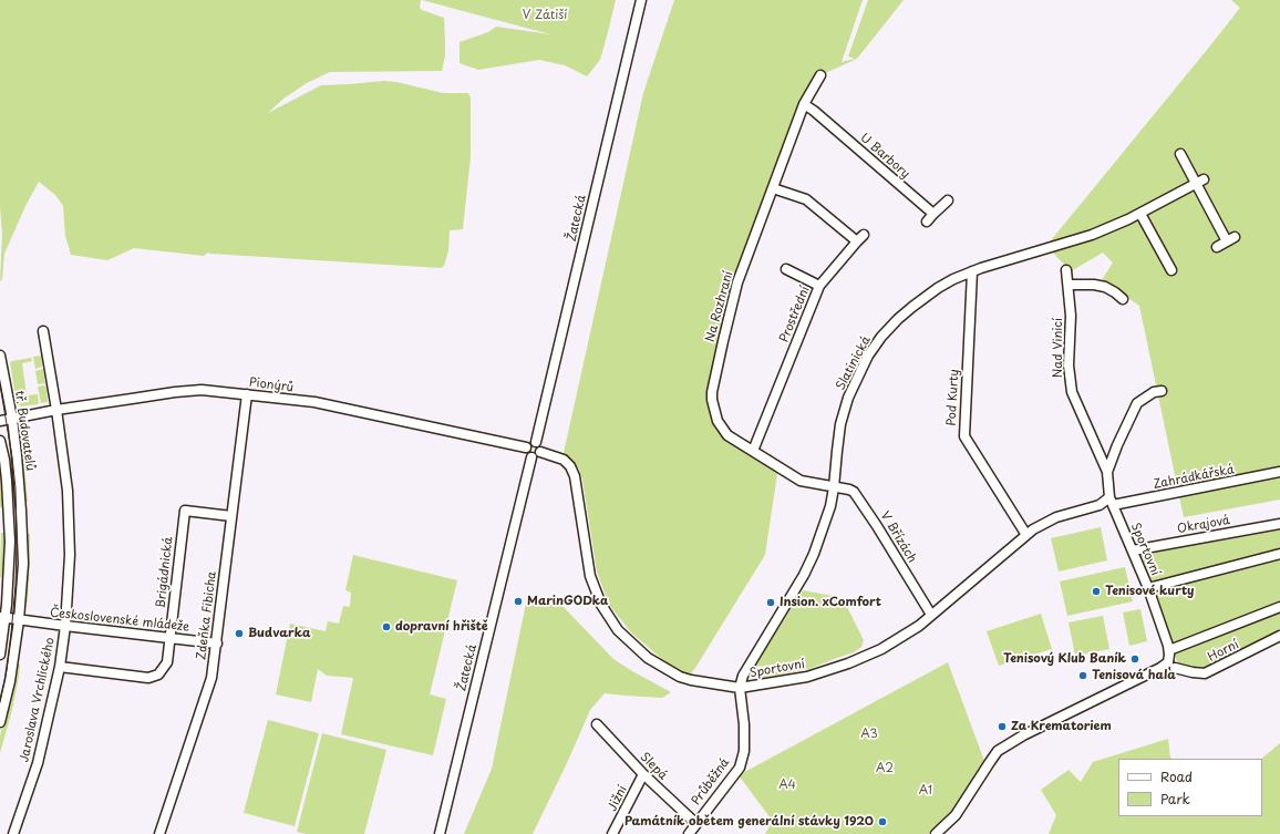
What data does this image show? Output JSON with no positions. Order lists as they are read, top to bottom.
{
  "streets": {
    "street": [
      "U Barbory",
      "Žatecká",
      "Na Rozhraní",
      "Prostřední",
      "Nad Vinicí",
      "Slatinická",
      "Pionýrů",
      "Pod Kurty",
      "tř. Budovatelů",
      "Zahrádkářská",
      "Okrajová",
      "V Břízách",
      "Sportovní",
      "Brigádnická",
      "Zdeňka Fibicha",
      "Československé mládeže",
      "Horní",
      "Jaroslava Vrchlického",
      "Slepá",
      "Průběžná",
      "Jižní"
    ]
  },
  "crossings": [
    ["U Barbory", "Na Rozhraní"],
    ["Žatecká", "Pionýrů"],
    ["Žatecká", "Sportovní"],
    ["Na Rozhraní", "Prostřední"],
    ["Na Rozhraní", "Slatinická"],
    ["Na Rozhraní", "V Břízách"],
    ["Nad Vinicí", "Sportovní"],
    ["Slatinická", "Pod Kurty"],
    ["Slatinická", "V Břízách"],
    ["Slatinická", "Sportovní"],
    ["Slatinická", "Průběžná"],
    ["Pionýrů", "tř. Budovatelů"],
    ["Pionýrů", "Sportovní"],
    ["Pionýrů", "Zdeňka Fibicha"],
    ["Pionýrů", "Jaroslava Vrchlického"],
    ["Pod Kurty", "Sportovní"],
    ["tř. Budovatelů", "Československé mládeže"],
    ["Zahrádkářská", "Sportovní"],
    ["Okrajová", "Sportovní"],
    ["V Břízách", "Sportovní"],
    ["Sportovní", "Horní"],
    ["Sportovní", "Průběžná"],
    ["Brigádnická", "Zdeňka Fibicha"],
    ["Brigádnická", "Československé mládeže"],
    ["Brigádnická", "Jaroslava Vrchlického"],
    ["Zdeňka Fibicha", "Československé mládeže"],
    ["Československé mládeže", "Jaroslava Vrchlického"],
    ["Slepá", "Průběžná"],
    ["Slepá", "Jižní"]
  ],
  "parks": [
    "V Zátiší",
    "A3",
    "A2",
    "A4",
    "A1"
  ],
  "places": [
    "Tenisové kurty",
    "MarinGODka",
    "Insion. xComfort",
    "dopravní hřiště",
    "Budvarka",
    "Tenisový Klub Baník",
    "Tenisová hala",
    "Za Krematoriem",
    "Památník obětem generální stávky 1920"
  ],
  "legend": ["Road", "Park"]
}
